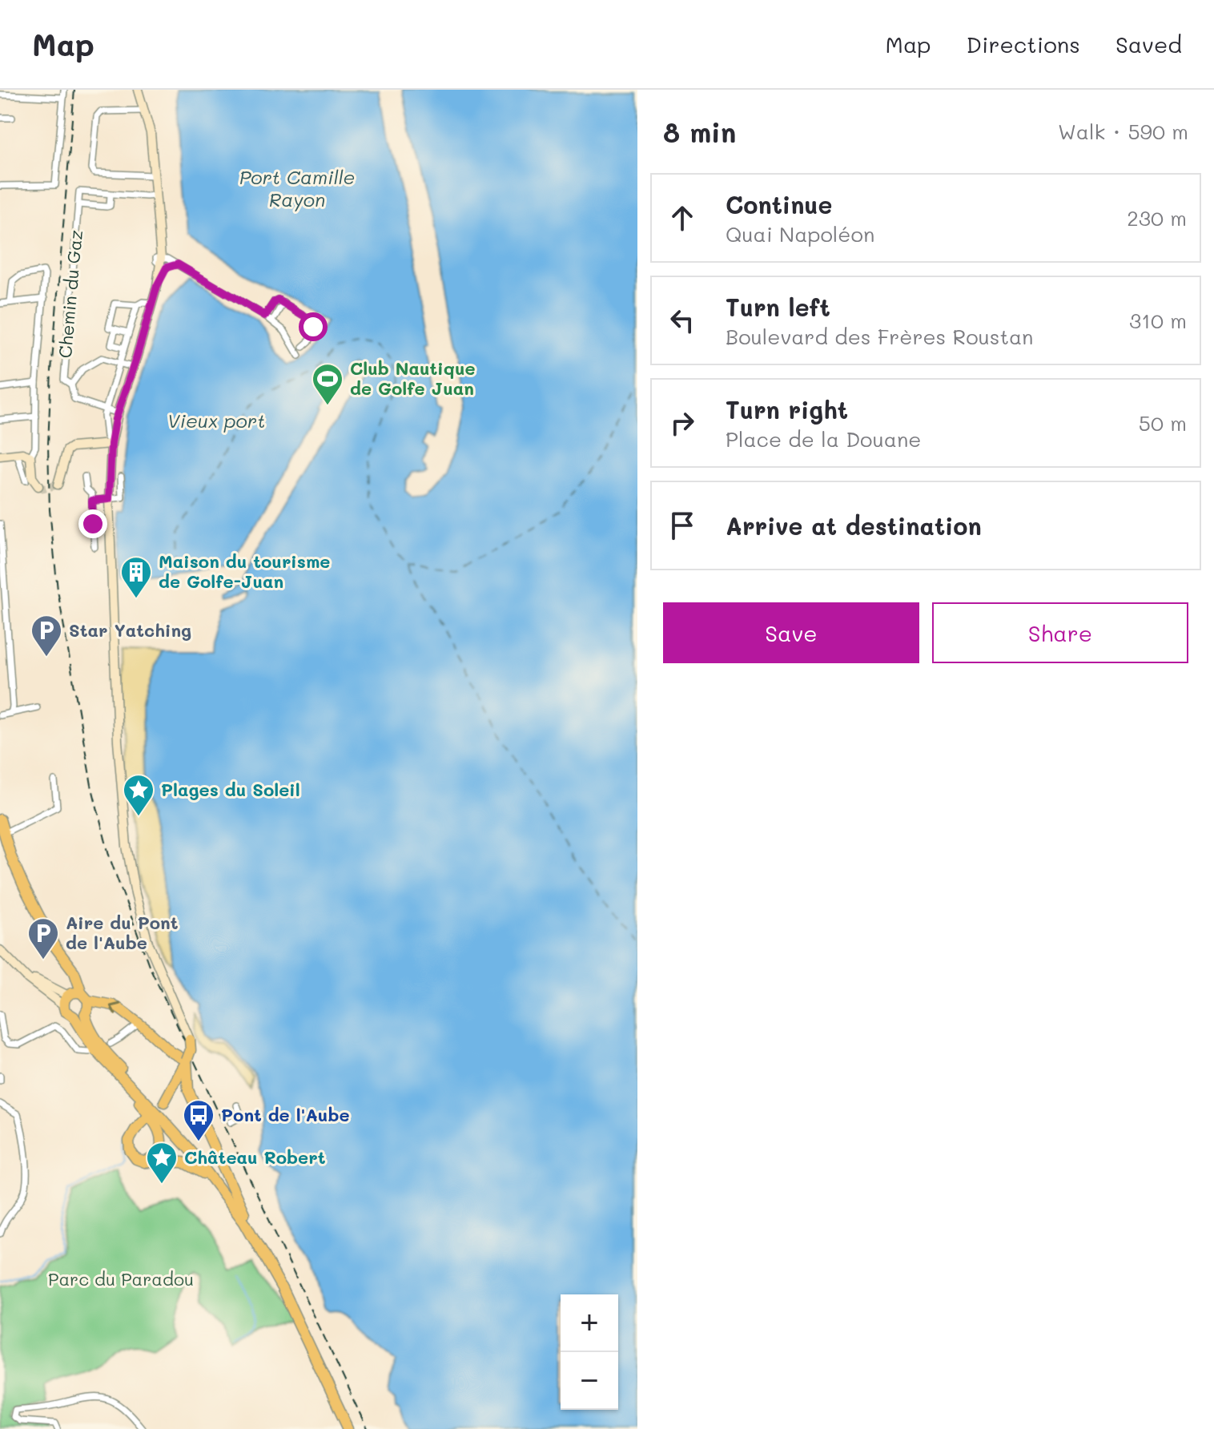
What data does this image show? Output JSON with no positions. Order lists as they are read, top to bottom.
{
  "streets": {
    "street": ["Chemin du Gaz"]
  },
  "water": ["Port Camille Rayon", "Vieux port"],
  "parks": ["Parc du Paradou"],
  "places": {
    "sports": ["Club Nautique de Golfe Juan"],
    "building": ["Maison du tourisme de Golfe-Juan"],
    "parking": ["Star Yatching", "Aire du Pont de l'Aube"],
    "place": ["Plages du Soleil", "Château Robert"],
    "bus stop": ["Pont de l'Aube"]
  },
  "page": {
    "header": "Map",
    "nav": ["Map", "Directions", "Saved"],
    "heading": ["8 min", "Walk · 590 m"],
    "list": [
      ["Continue", "Quai Napoléon", "230 m"],
      ["Turn left", "Boulevard des Frères Roustan", "310 m"],
      ["Turn right", "Place de la Douane", "50 m"],
      "Arrive at destination"
    ],
    "buttons": ["Save", "Share"],
    "map_buttons": ["+", "−"]
  }
}
